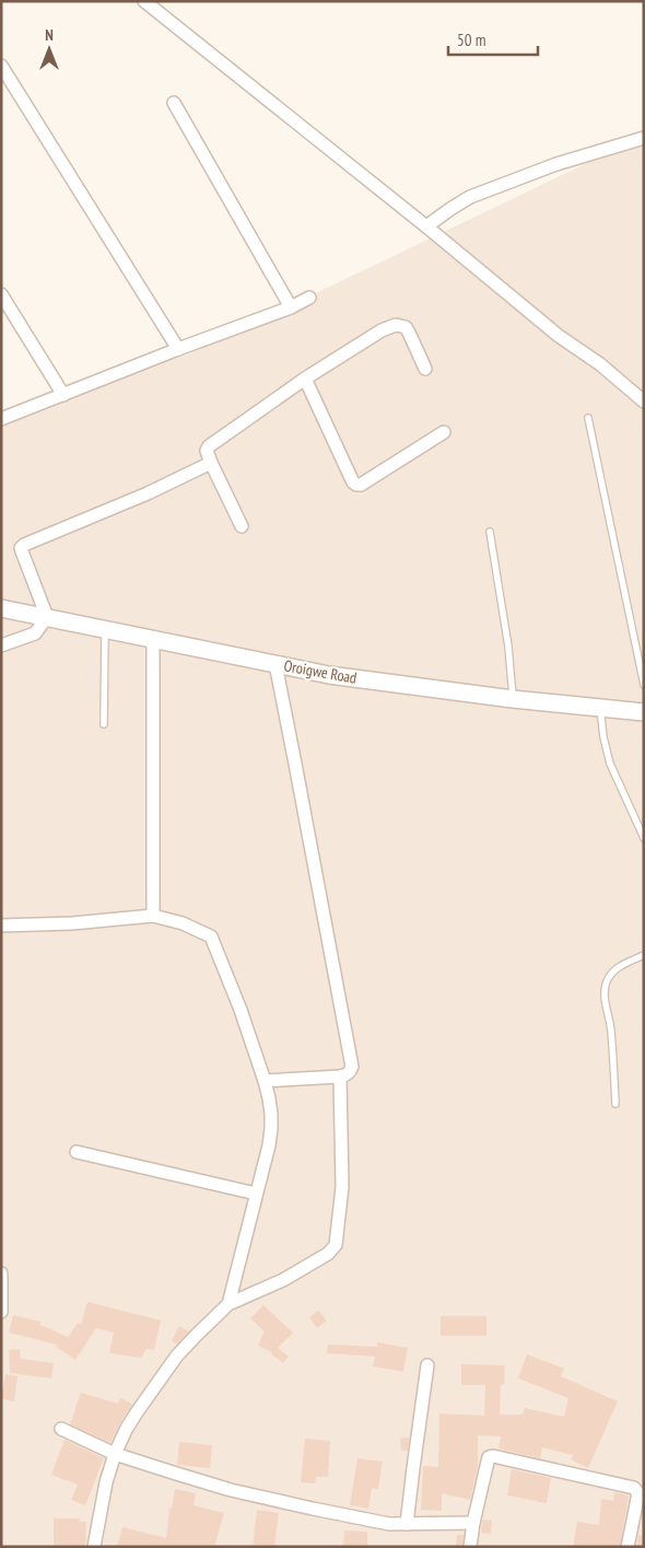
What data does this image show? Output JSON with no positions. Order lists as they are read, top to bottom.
{
  "streets": {
    "street": ["Oroigwe Road"]
  },
  "scale_bar": "50 m",
  "north": "top"
}
